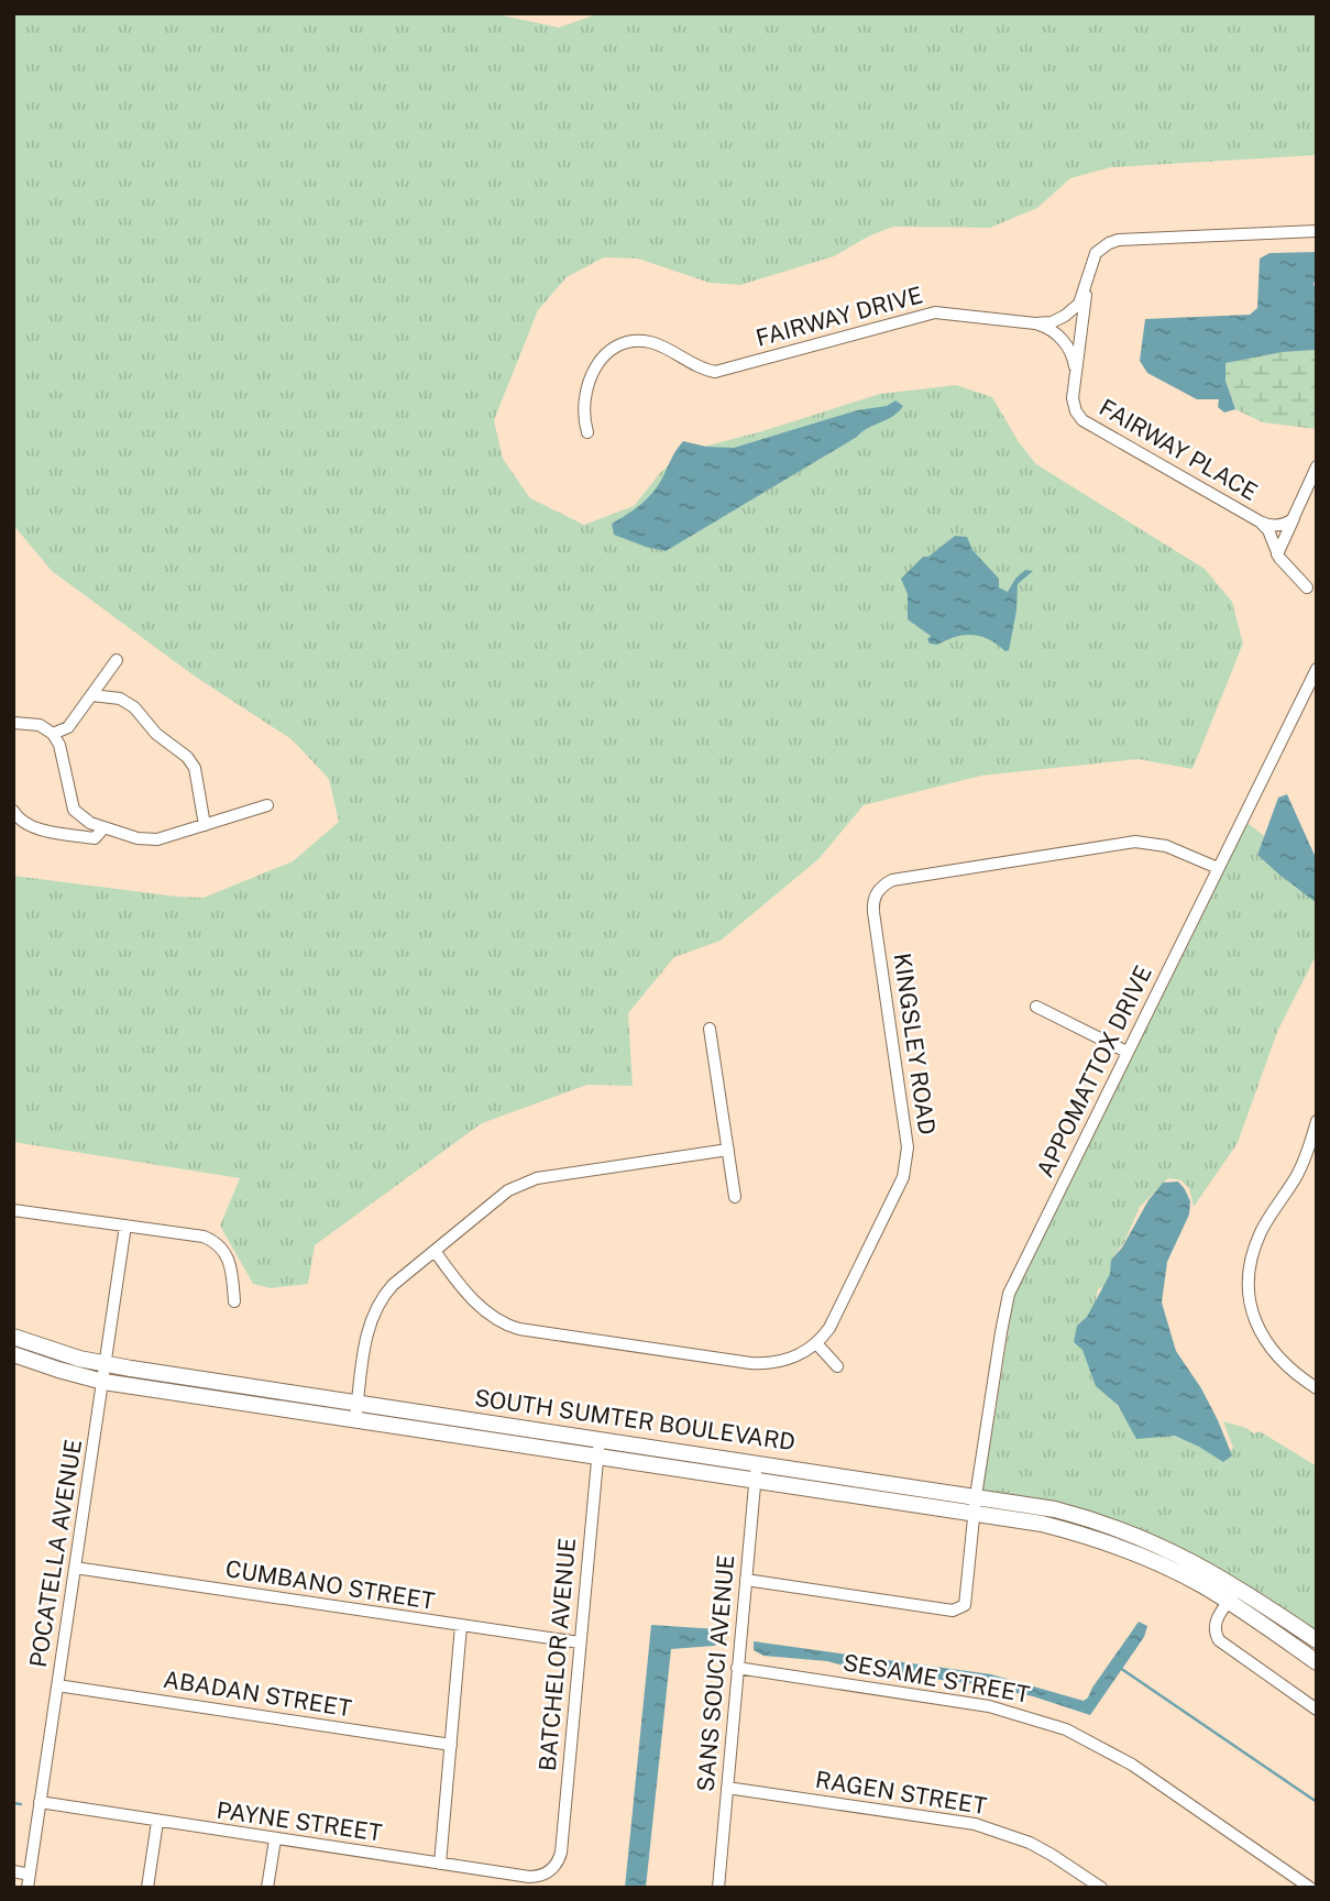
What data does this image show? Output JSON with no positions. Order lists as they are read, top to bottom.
{
  "streets": {
    "main road": ["SOUTH SUMTER BOULEVARD"],
    "street": [
      "FAIRWAY DRIVE",
      "FAIRWAY PLACE",
      "KINGSLEY ROAD",
      "APPOMATTOX DRIVE",
      "POCATELLA AVENUE",
      "CUMBANO STREET",
      "BATCHELOR AVENUE",
      "SANS SOUCI AVENUE",
      "SESAME STREET",
      "ABADAN STREET",
      "RAGEN STREET",
      "PAYNE STREET"
    ]
  },
  "crossings": [
    ["FAIRWAY DRIVE", "FAIRWAY PLACE"],
    ["KINGSLEY ROAD", "APPOMATTOX DRIVE"],
    ["APPOMATTOX DRIVE", "SOUTH SUMTER BOULEVARD"],
    ["APPOMATTOX DRIVE", "SANS SOUCI AVENUE"],
    ["SOUTH SUMTER BOULEVARD", "POCATELLA AVENUE"],
    ["SOUTH SUMTER BOULEVARD", "BATCHELOR AVENUE"],
    ["SOUTH SUMTER BOULEVARD", "SANS SOUCI AVENUE"],
    ["POCATELLA AVENUE", "CUMBANO STREET"],
    ["POCATELLA AVENUE", "ABADAN STREET"],
    ["POCATELLA AVENUE", "PAYNE STREET"],
    ["CUMBANO STREET", "BATCHELOR AVENUE"],
    ["BATCHELOR AVENUE", "PAYNE STREET"],
    ["SANS SOUCI AVENUE", "SESAME STREET"],
    ["SANS SOUCI AVENUE", "RAGEN STREET"]
  ]
}
